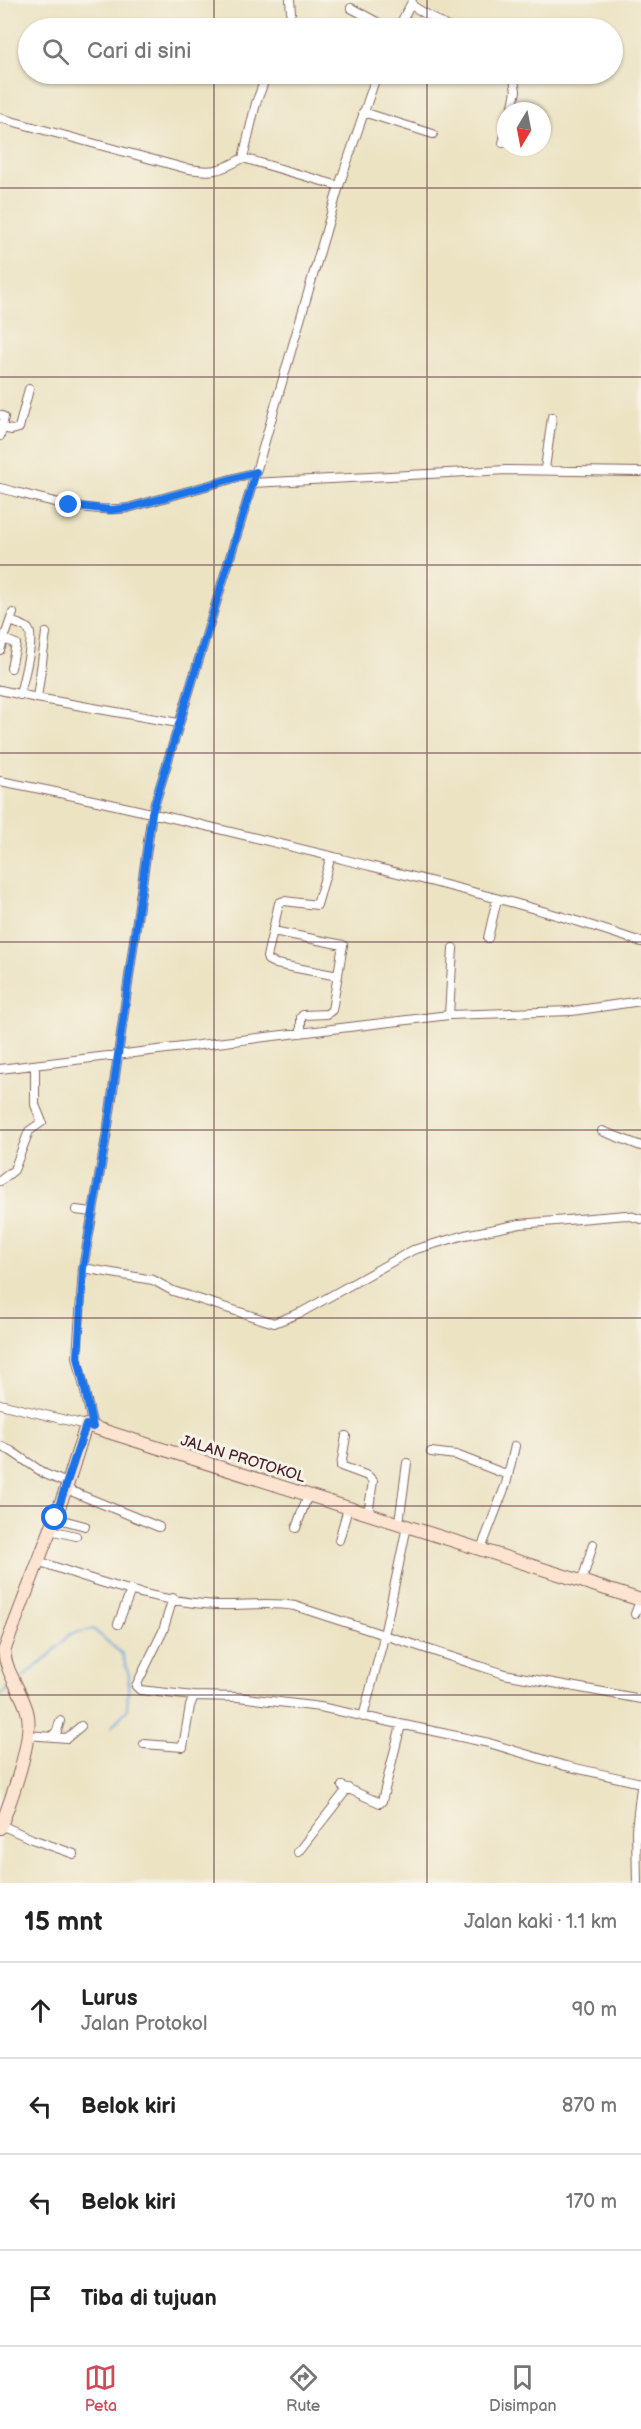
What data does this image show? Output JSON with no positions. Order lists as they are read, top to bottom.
{
  "streets": {
    "street": ["JALAN PROTOKOL"]
  },
  "north": "bottom",
  "page": {
    "search": "Cari di sini",
    "heading": ["15 mnt", "Jalan kaki · 1.1 km"],
    "list": [
      ["Lurus", "Jalan Protokol", "90 m"],
      ["Belok kiri", "870 m"],
      ["Belok kiri", "170 m"],
      "Tiba di tujuan"
    ],
    "nav": ["Peta", "Rute", "Disimpan"]
  }
}
